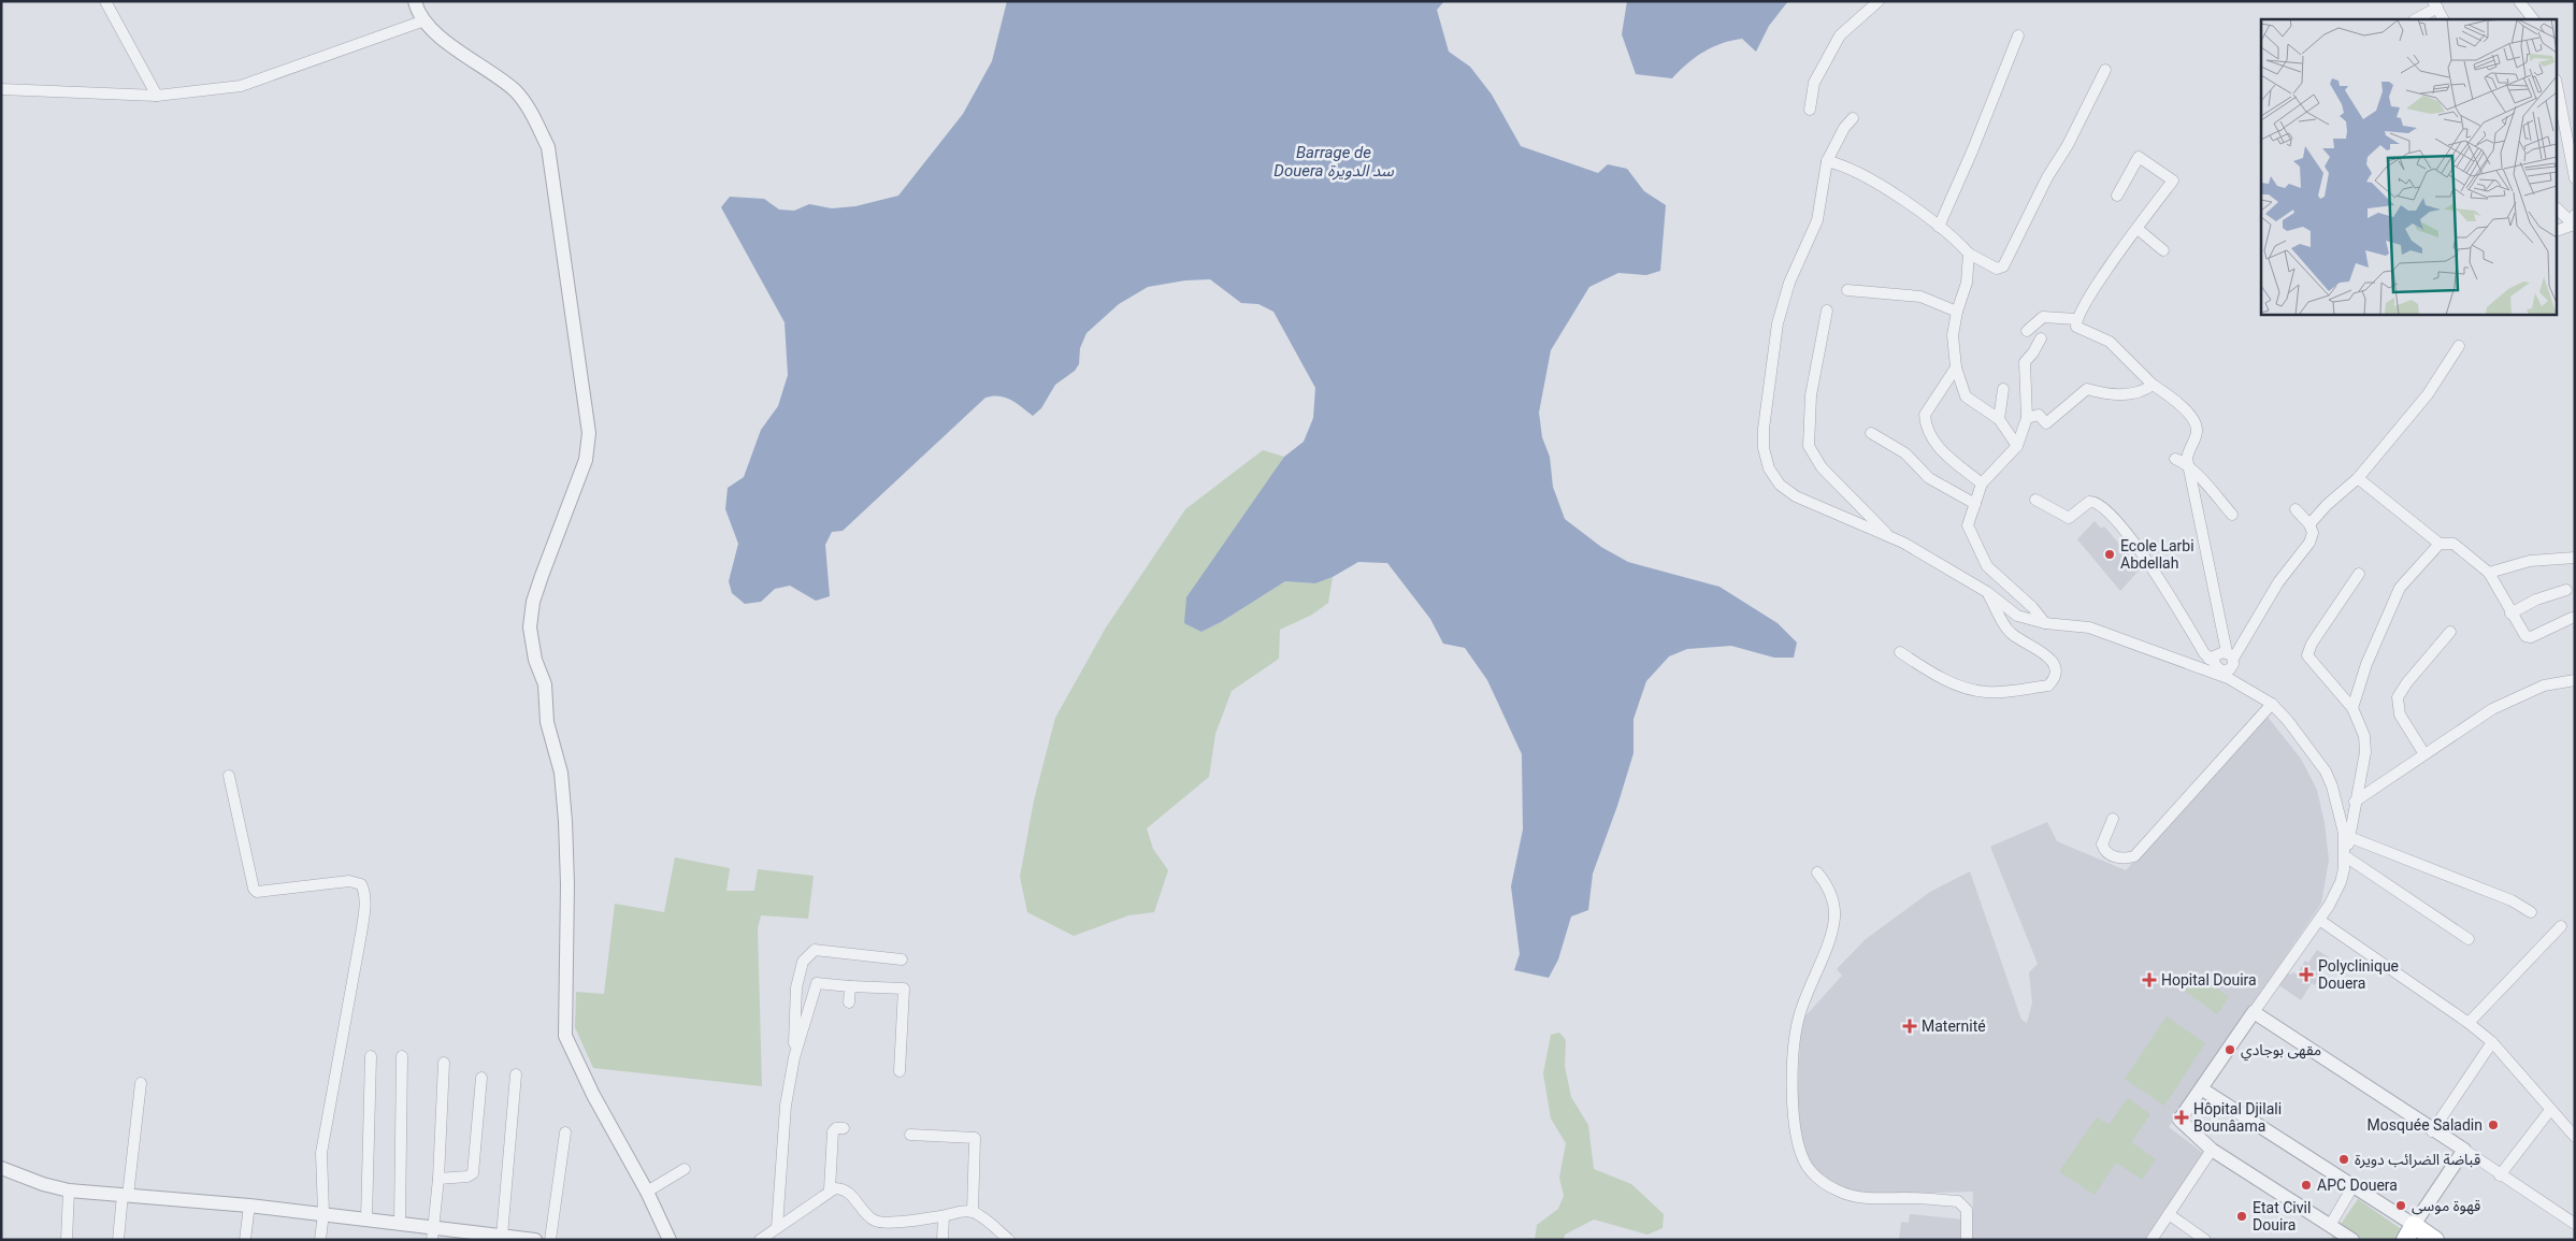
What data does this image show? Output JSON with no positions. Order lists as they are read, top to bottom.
{
  "water": ["Barrage de Douera سد الدويرة"],
  "places": {
    "other": [
      "Ecole Larbi Abdellah",
      "مقهى بوجادي",
      "Mosquée Saladin",
      "قباضة الضرائب دويرة",
      "APC Douera",
      "قهوة موسى",
      "Etat Civil Douira"
    ],
    "health": [
      "Polyclinique Douera",
      "Hopital Douira",
      "Maternité",
      "Hôpital Djilali Bounâama"
    ]
  }
}
